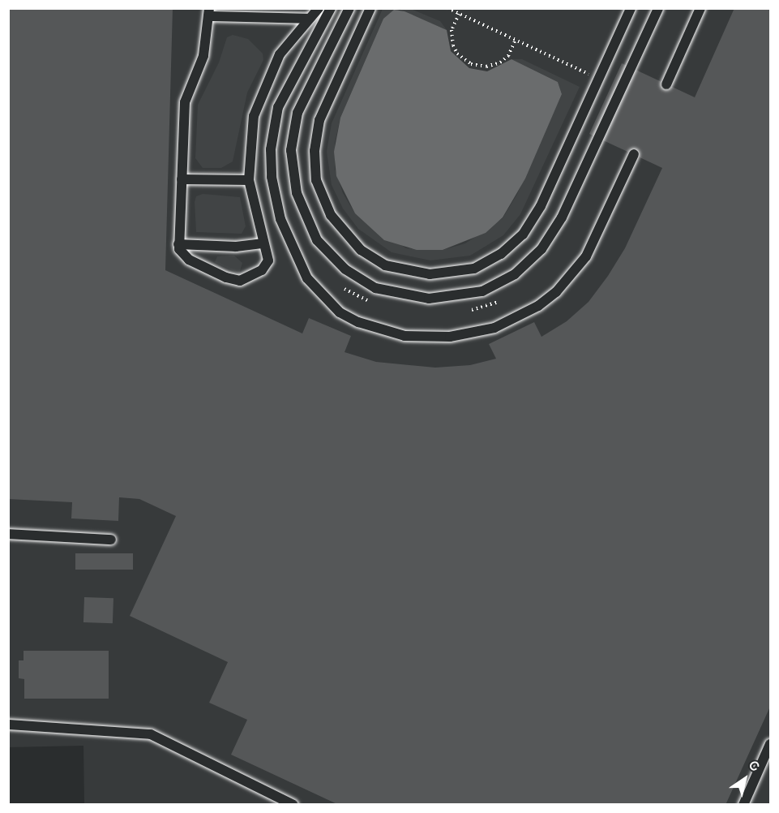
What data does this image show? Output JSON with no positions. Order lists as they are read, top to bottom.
{
  "north": "top right"
}
